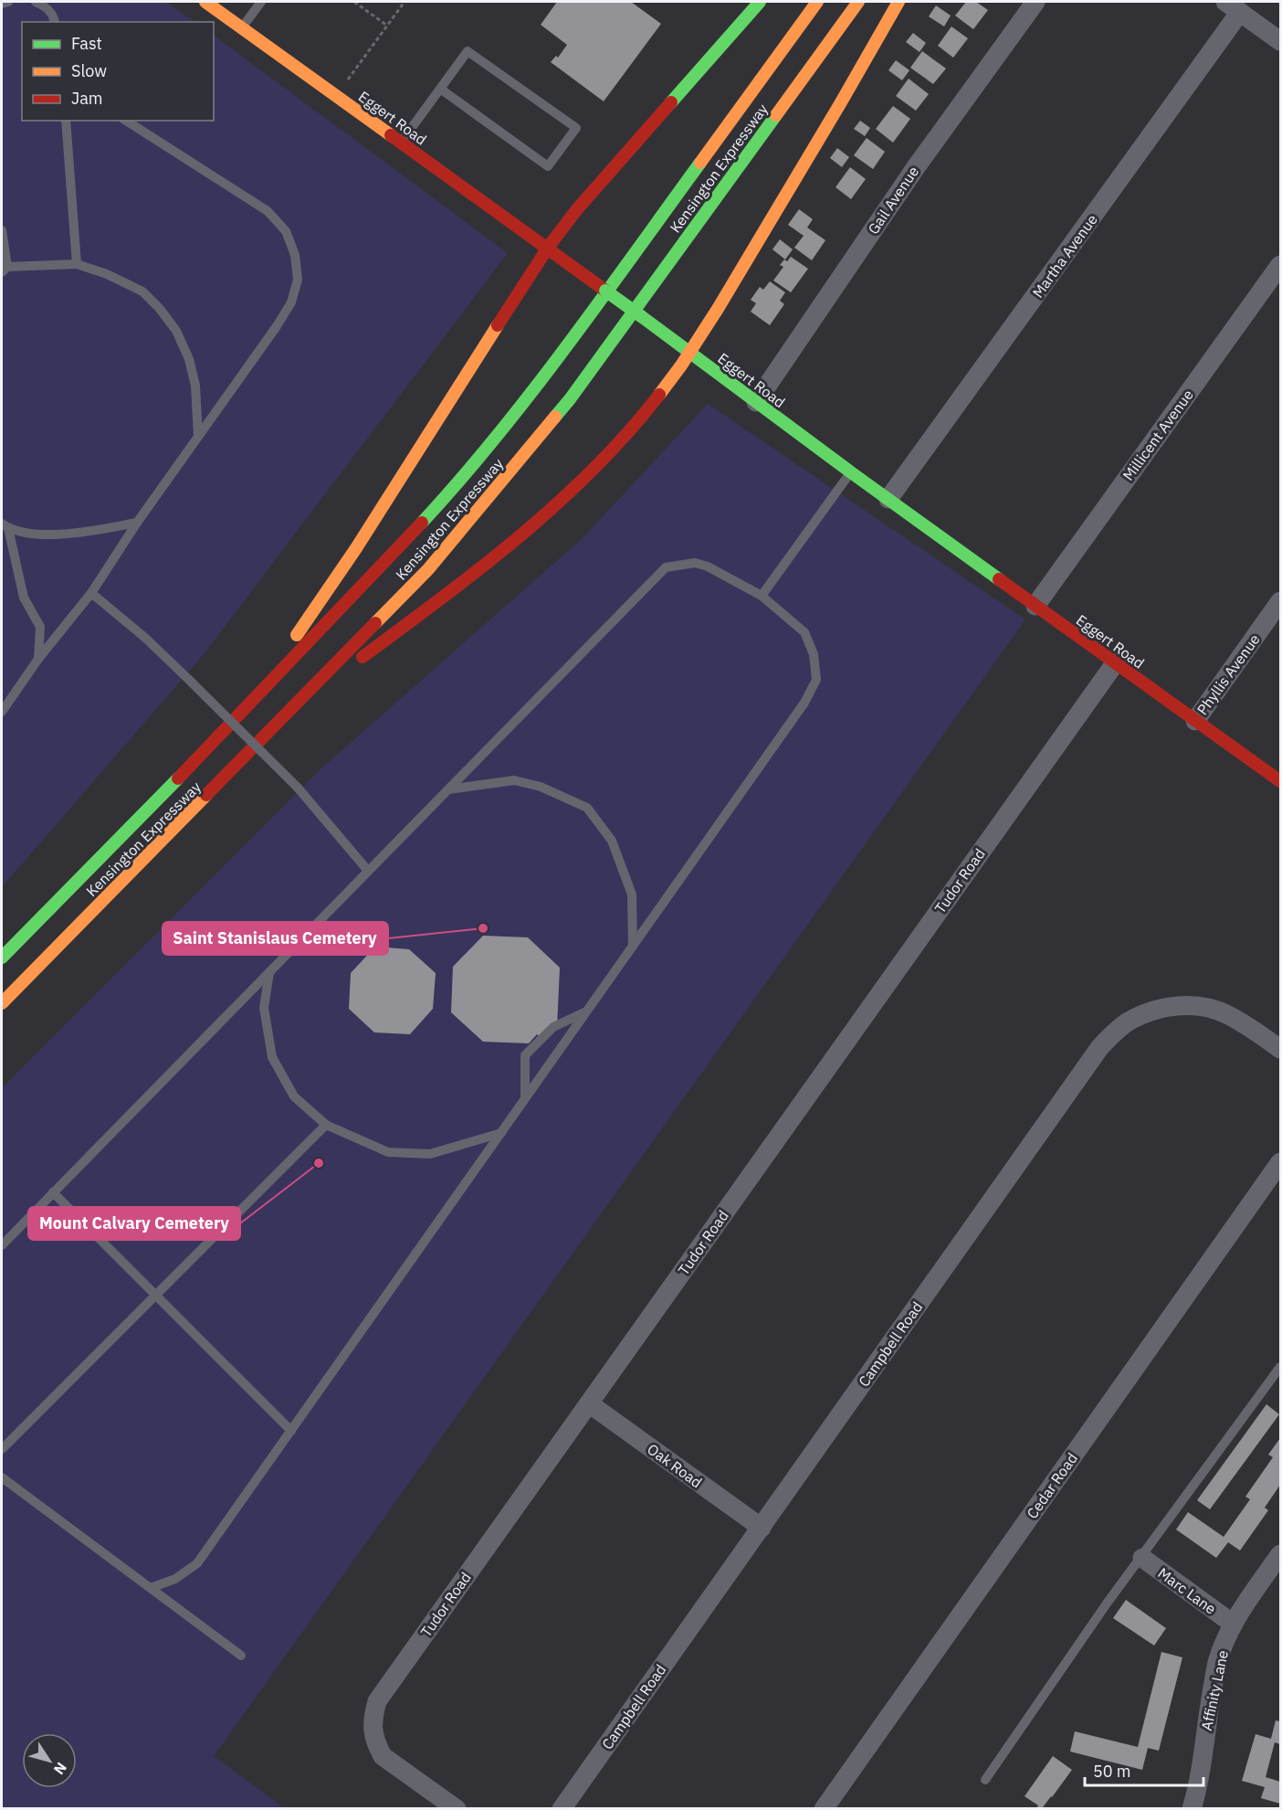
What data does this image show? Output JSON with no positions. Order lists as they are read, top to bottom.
{
  "streets": {
    "main road": ["Eggert Road", "Kensington Expressway"],
    "street": [
      "Gail Avenue",
      "Martha Avenue",
      "Millicent Avenue",
      "Phyllis Avenue",
      "Tudor Road",
      "Campbell Road",
      "Oak Road",
      "Cedar Road",
      "Marc Lane",
      "Affinity Lane"
    ]
  },
  "crossings": [
    ["Eggert Road", "Gail Avenue"],
    ["Eggert Road", "Martha Avenue"],
    ["Eggert Road", "Millicent Avenue"],
    ["Eggert Road", "Phyllis Avenue"],
    ["Eggert Road", "Tudor Road"],
    ["Tudor Road", "Oak Road"],
    ["Campbell Road", "Oak Road"],
    ["Marc Lane", "Affinity Lane"]
  ],
  "places": ["Saint Stanislaus Cemetery", "Mount Calvary Cemetery"],
  "legend": ["Fast", "Slow", "Jam"],
  "scale_bar": "50 m",
  "north": "bottom right"
}
